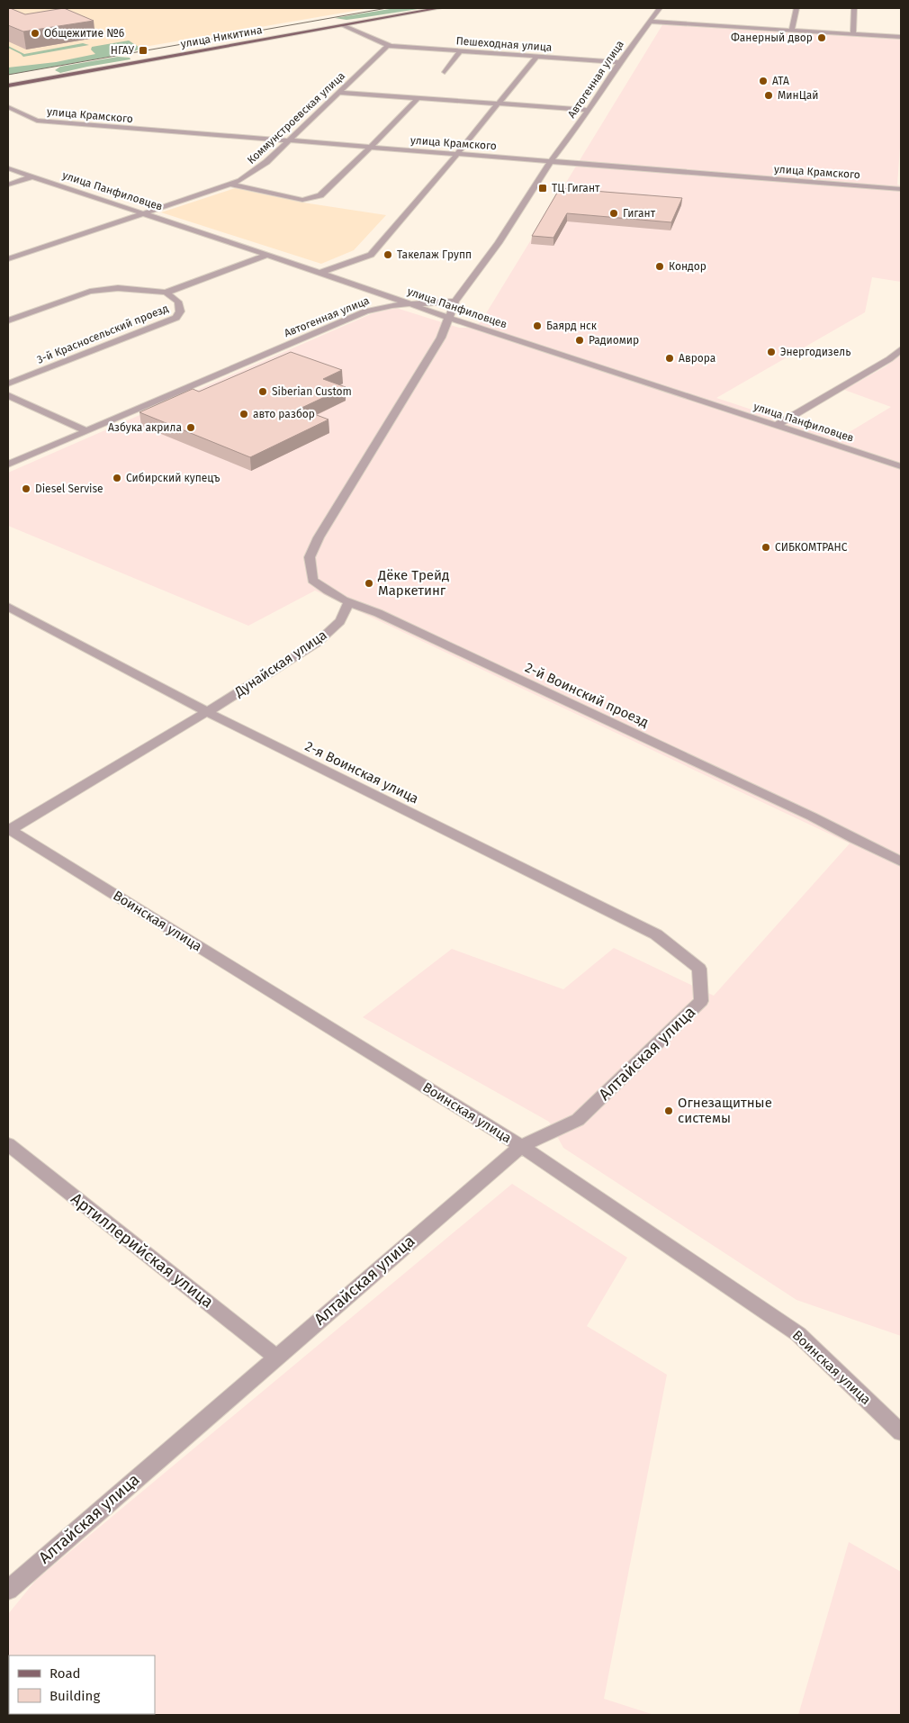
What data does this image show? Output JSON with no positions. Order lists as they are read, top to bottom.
{
  "streets": {
    "main road": ["улица Никитина"],
    "street": [
      "Пешеходная улица",
      "Автогенная улица",
      "улица Крамского",
      "Коммунстроевская улица",
      "улица Панфиловцев",
      "3-й Красносельский проезд",
      "Дунайская улица",
      "2-й Воинский проезд",
      "2-я Воинская улица",
      "Воинская улица",
      "Алтайская улица",
      "Артиллерийская улица"
    ]
  },
  "crossings": [
    ["Пешеходная улица", "Автогенная улица"],
    ["Пешеходная улица", "Коммунстроевская улица"],
    ["Автогенная улица", "улица Крамского"],
    ["Автогенная улица", "улица Панфиловцев"],
    ["улица Крамского", "Коммунстроевская улица"],
    ["Коммунстроевская улица", "улица Панфиловцев"],
    ["Дунайская улица", "2-й Воинский проезд"],
    ["Дунайская улица", "2-я Воинская улица"],
    ["Дунайская улица", "Воинская улица"],
    ["2-я Воинская улица", "Алтайская улица"],
    ["Воинская улица", "Алтайская улица"],
    ["Алтайская улица", "Артиллерийская улица"]
  ],
  "places": {
    "other": [
      "Общежитие №6",
      "Фанерный двор",
      "АТА",
      "МинЦай",
      "Гигант",
      "Такелаж Групп",
      "Кондор",
      "Баярд нск",
      "Радиомир",
      "Энергодизель",
      "Аврора",
      "Siberian Custom",
      "авто разбор",
      "Азбука акрила",
      "Сибирский купецъ",
      "Diesel Servise",
      "СИБКОМТРАНС",
      "Дёке Трейд Маркетинг",
      "Огнезащитные системы"
    ],
    "transit": ["НГАУ", "ТЦ Гигант"]
  },
  "legend": ["Road", "Building"]
}
